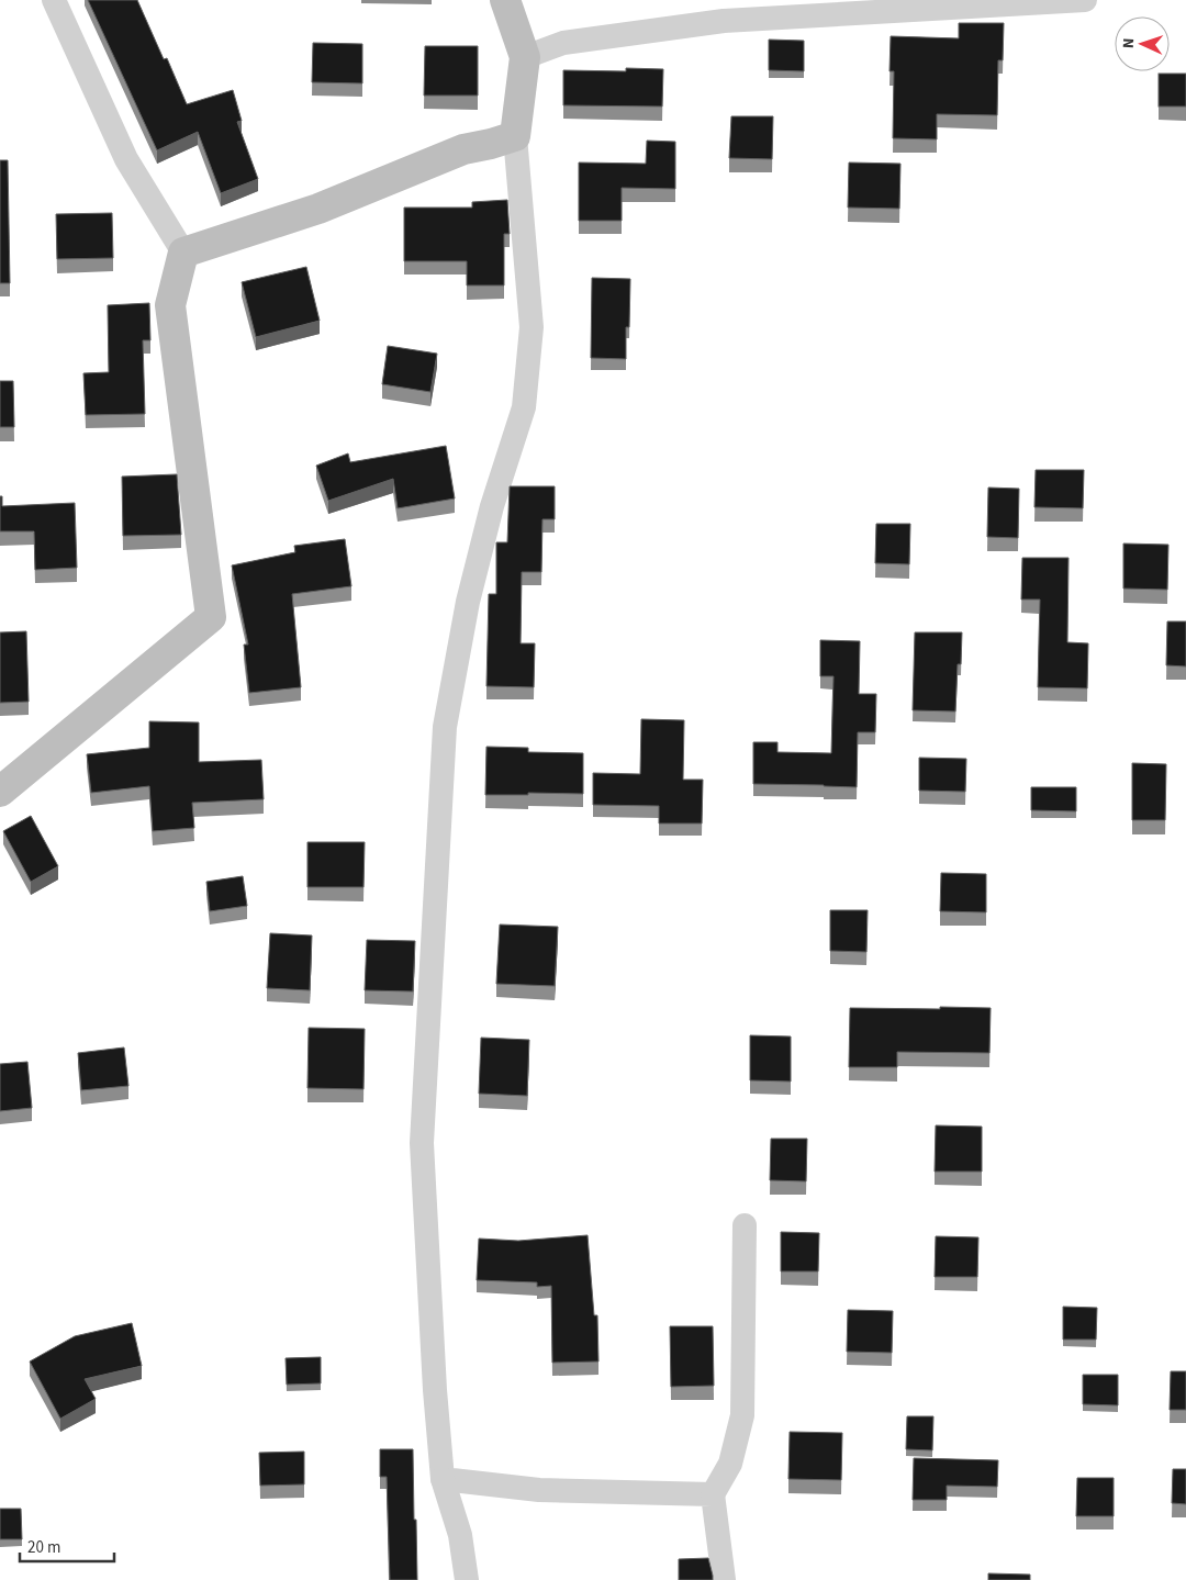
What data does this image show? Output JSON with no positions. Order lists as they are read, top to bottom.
{
  "scale_bar": "20 m",
  "north": "left"
}
